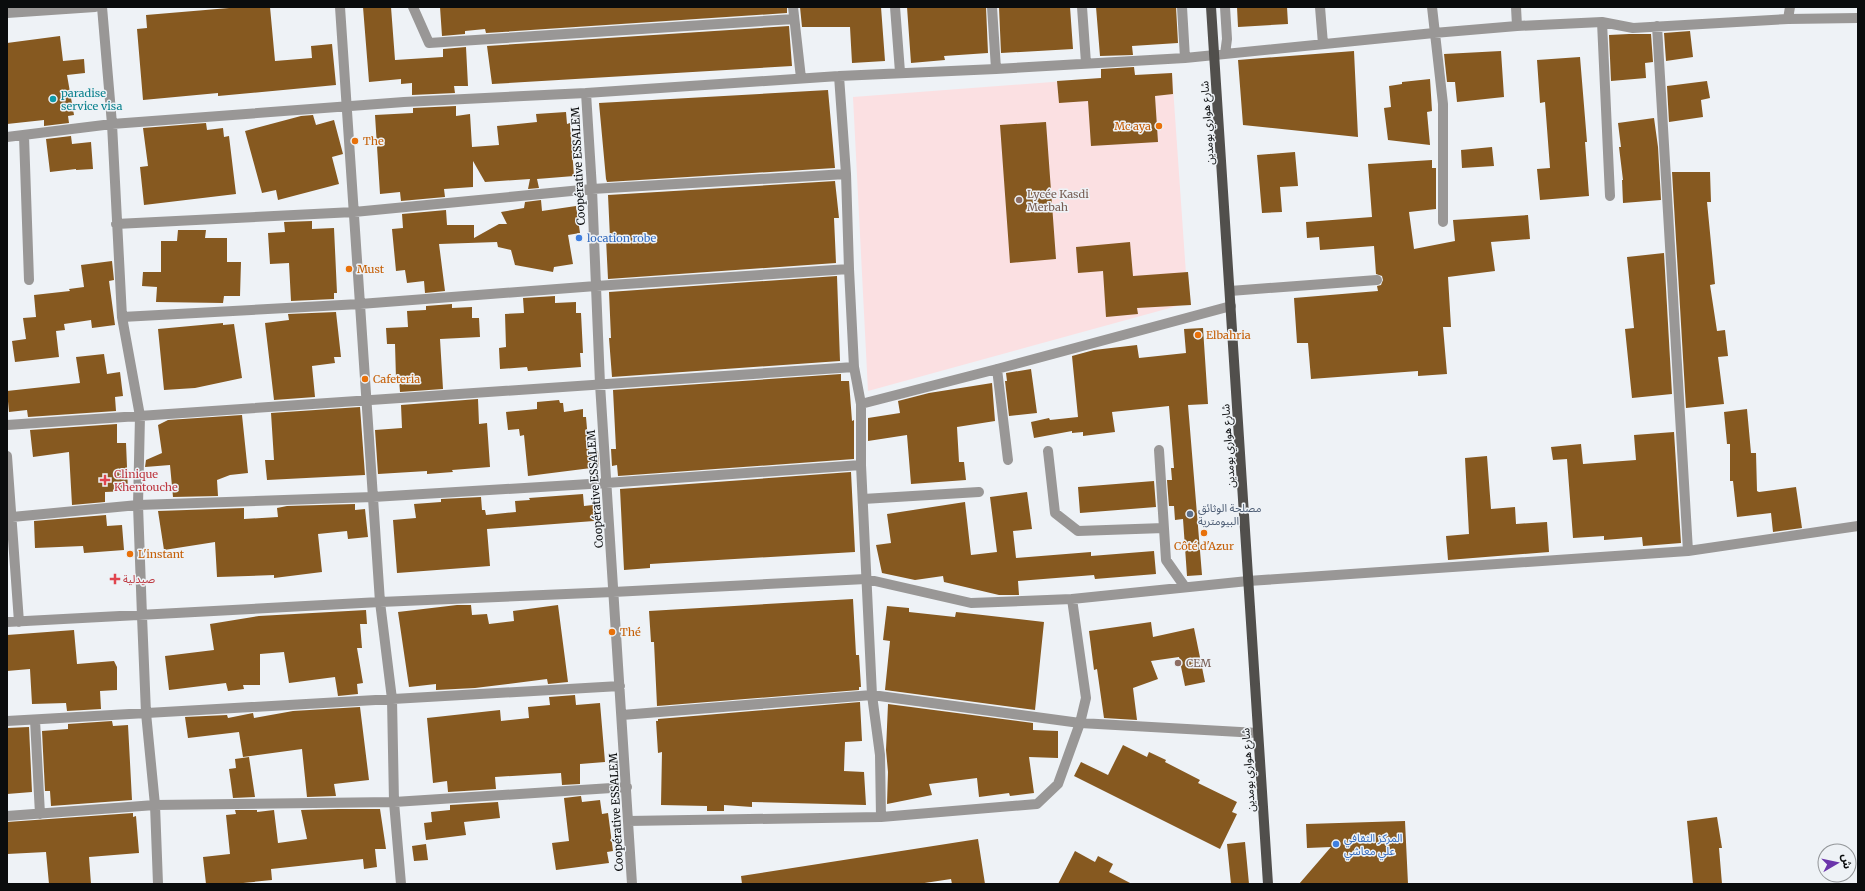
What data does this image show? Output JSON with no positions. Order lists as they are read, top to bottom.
{
  "streets": {
    "main road": ["شارع هواري بومدين"],
    "street": ["Coopérative ESSALEM"]
  },
  "places": {
    "other": [
      "paradise service visa",
      "Mc aya",
      "The",
      "Lycée Kasdi Merbah",
      "location robe",
      "Must",
      "Elbahria",
      "Cafeteria",
      "مصلحة الوثائق البيومترية",
      "Côté d'Azur",
      "L'instant",
      "Thé",
      "CEM",
      "المركز الثقافي علي معاشي"
    ],
    "health": ["Clinique Khentouche", "صيدلية"]
  },
  "north": "right"
}
